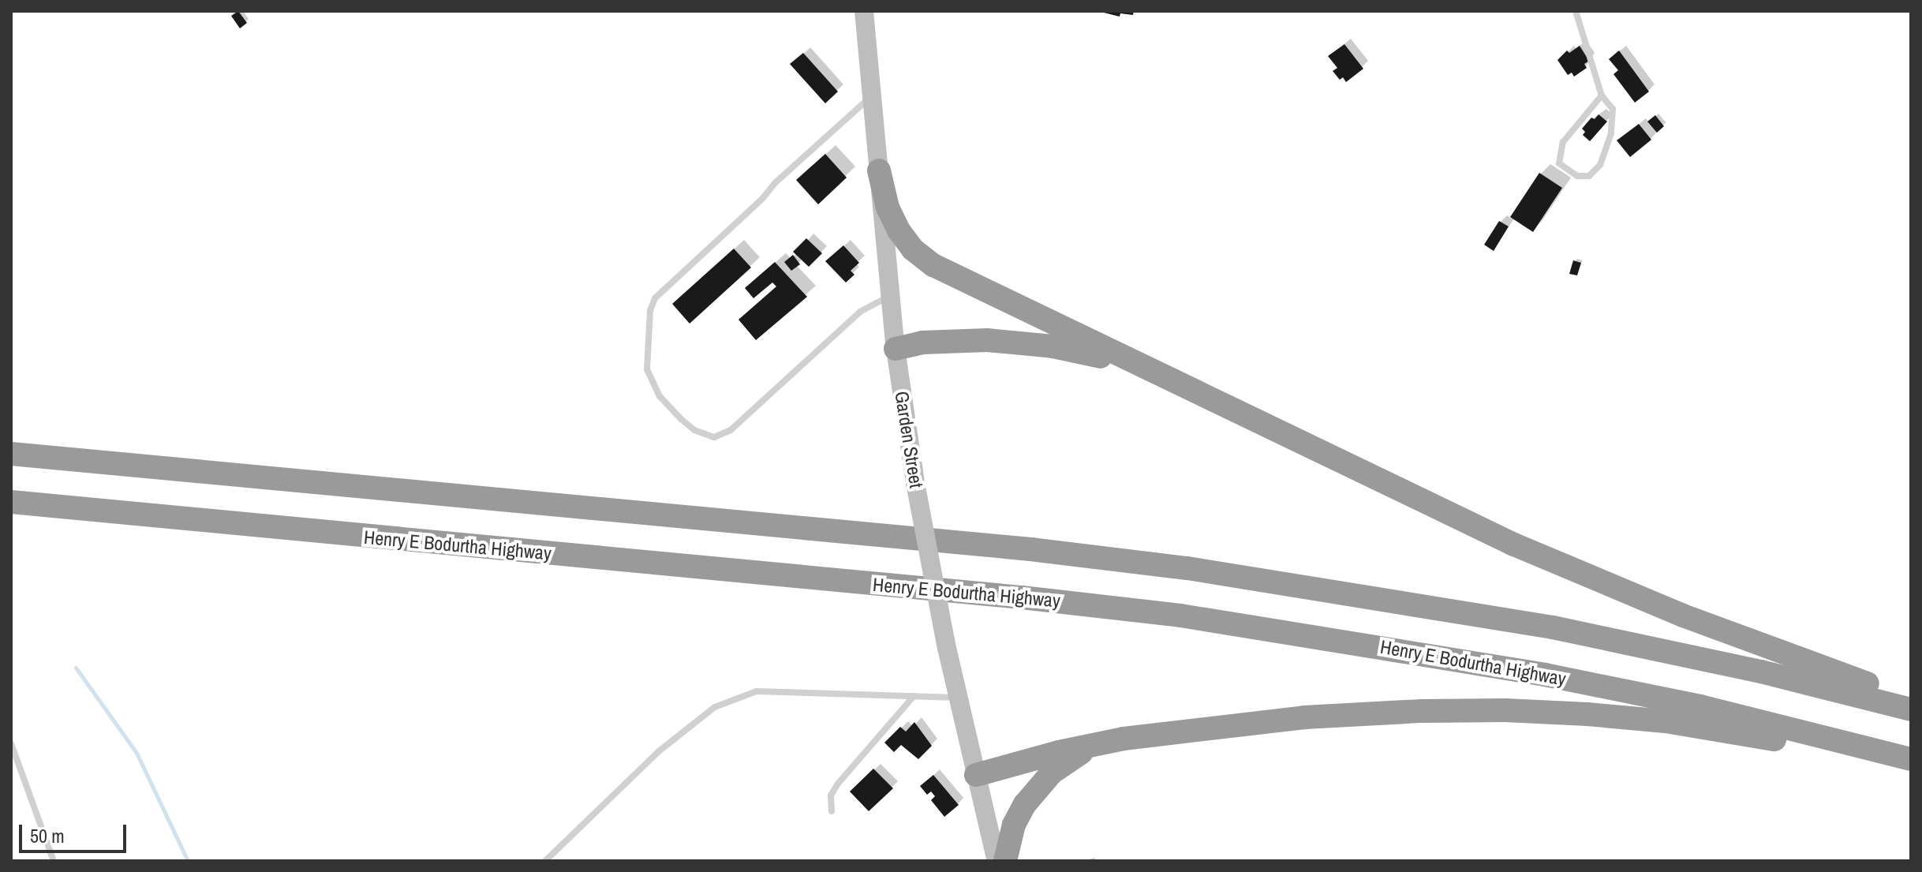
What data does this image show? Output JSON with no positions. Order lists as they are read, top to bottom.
{
  "streets": {
    "highway": ["Henry E Bodurtha Highway"],
    "street": ["Garden Street"]
  },
  "scale_bar": "50 m"
}
